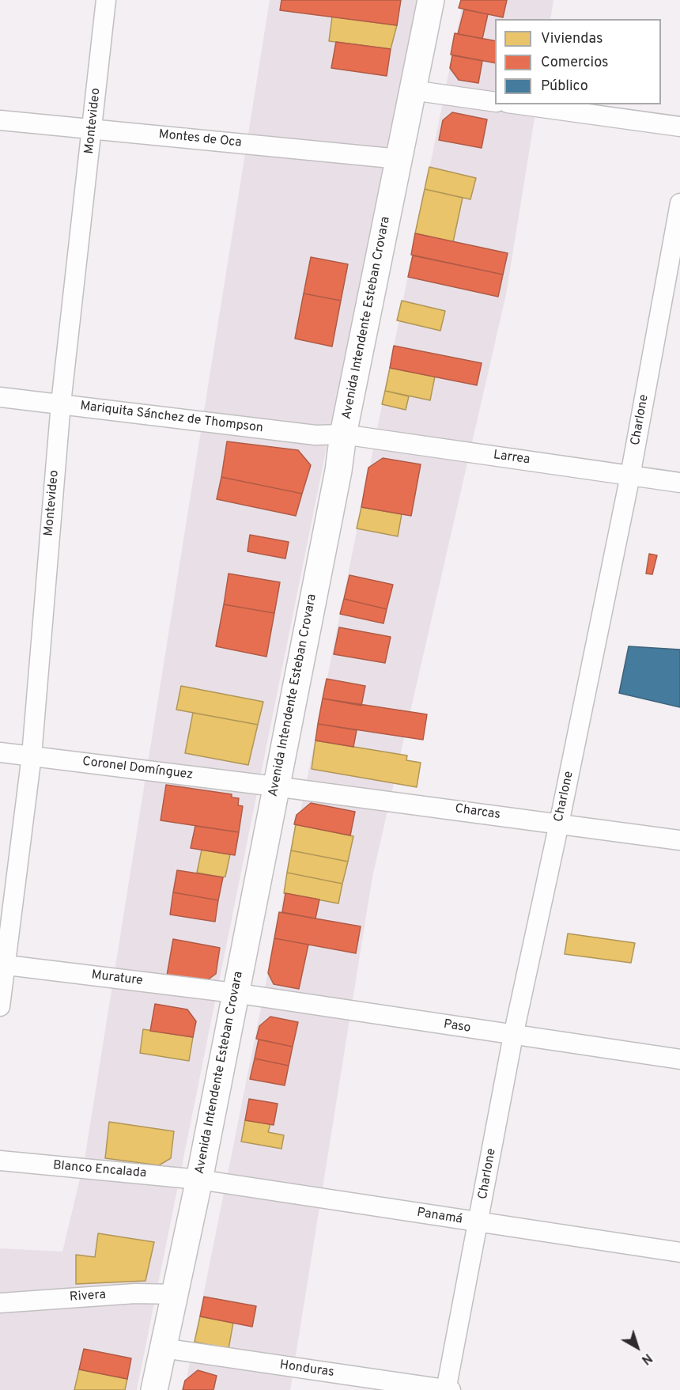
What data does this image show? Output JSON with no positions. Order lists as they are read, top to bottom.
{
  "streets": {
    "main road": ["Avenida Intendente Esteban Crovara"],
    "street": [
      "Montevideo",
      "Montes de Oca",
      "Mariquita Sánchez de Thompson",
      "Charlone",
      "Larrea",
      "Coronel Domínguez",
      "Charcas",
      "Murature",
      "Paso",
      "Blanco Encalada",
      "Panamá",
      "Rivera",
      "Honduras"
    ]
  },
  "crossings": [
    ["Montevideo", "Montes de Oca"],
    ["Montevideo", "Mariquita Sánchez de Thompson"],
    ["Montevideo", "Coronel Domínguez"],
    ["Montevideo", "Murature"],
    ["Montes de Oca", "Avenida Intendente Esteban Crovara"],
    ["Avenida Intendente Esteban Crovara", "Mariquita Sánchez de Thompson"],
    ["Avenida Intendente Esteban Crovara", "Larrea"],
    ["Avenida Intendente Esteban Crovara", "Coronel Domínguez"],
    ["Avenida Intendente Esteban Crovara", "Charcas"],
    ["Avenida Intendente Esteban Crovara", "Murature"],
    ["Avenida Intendente Esteban Crovara", "Paso"],
    ["Avenida Intendente Esteban Crovara", "Blanco Encalada"],
    ["Avenida Intendente Esteban Crovara", "Panamá"],
    ["Avenida Intendente Esteban Crovara", "Rivera"],
    ["Avenida Intendente Esteban Crovara", "Honduras"],
    ["Mariquita Sánchez de Thompson", "Larrea"],
    ["Charlone", "Larrea"],
    ["Charlone", "Charcas"],
    ["Charlone", "Paso"],
    ["Charlone", "Panamá"],
    ["Charlone", "Honduras"],
    ["Coronel Domínguez", "Charcas"],
    ["Murature", "Paso"],
    ["Blanco Encalada", "Panamá"]
  ],
  "legend": ["Viviendas", "Comercios", "Público"],
  "north": "bottom right"
}
